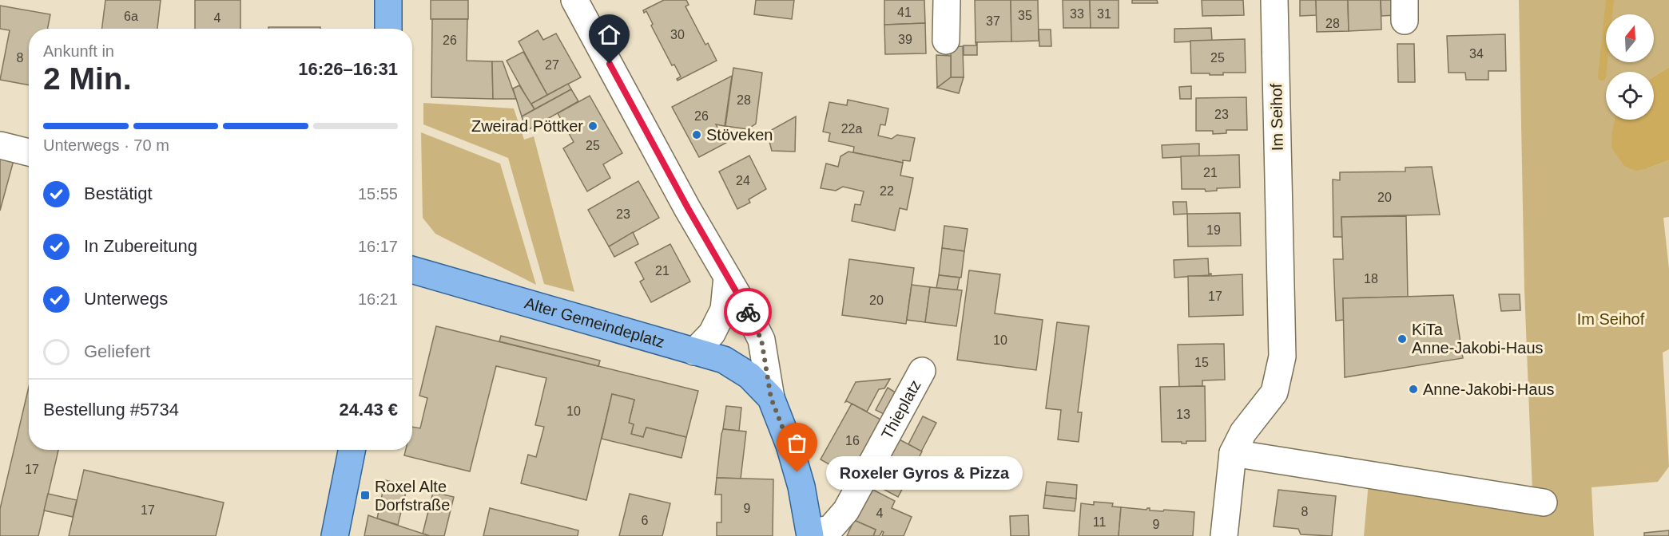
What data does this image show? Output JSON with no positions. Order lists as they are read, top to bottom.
{
  "streets": {
    "main road": ["Alter Gemeindeplatz"],
    "street": ["Im Seihof", "Thieplatz"]
  },
  "parks": ["Im Seihof"],
  "places": {
    "other": [
      "Zweirad Pöttker",
      "Stöveken",
      "KiTa Anne-Jakobi-Haus",
      "Anne-Jakobi-Haus",
      "Roxeler Gyros & Pizza"
    ],
    "transit": ["Roxel Alte Dorfstraße"]
  },
  "house_numbers": [
    "41",
    "33",
    "31",
    "35",
    "6a",
    "4",
    "37",
    "28",
    "30",
    "39",
    "26",
    "34",
    "8",
    "25",
    "27",
    "28",
    "23",
    "26",
    "22a",
    "25",
    "21",
    "24",
    "22",
    "20",
    "23",
    "19",
    "21",
    "18",
    "17",
    "20",
    "10",
    "15",
    "10",
    "13",
    "16",
    "17",
    "9",
    "17",
    "8",
    "4",
    "6",
    "11",
    "9"
  ],
  "north": "top",
  "page": {
    "heading": ["2 Min.", "Ankunft in", "16:26–16:31"],
    "panel": ["Bestellung #5734", "24.43 €"],
    "bar": "Unterwegs · 70 m",
    "list": [
      ["Bestätigt", "15:55"],
      ["In Zubereitung", "16:17"],
      ["Unterwegs", "16:21"],
      "Geliefert"
    ],
    "bubble": "Roxeler Gyros & Pizza"
  }
}
